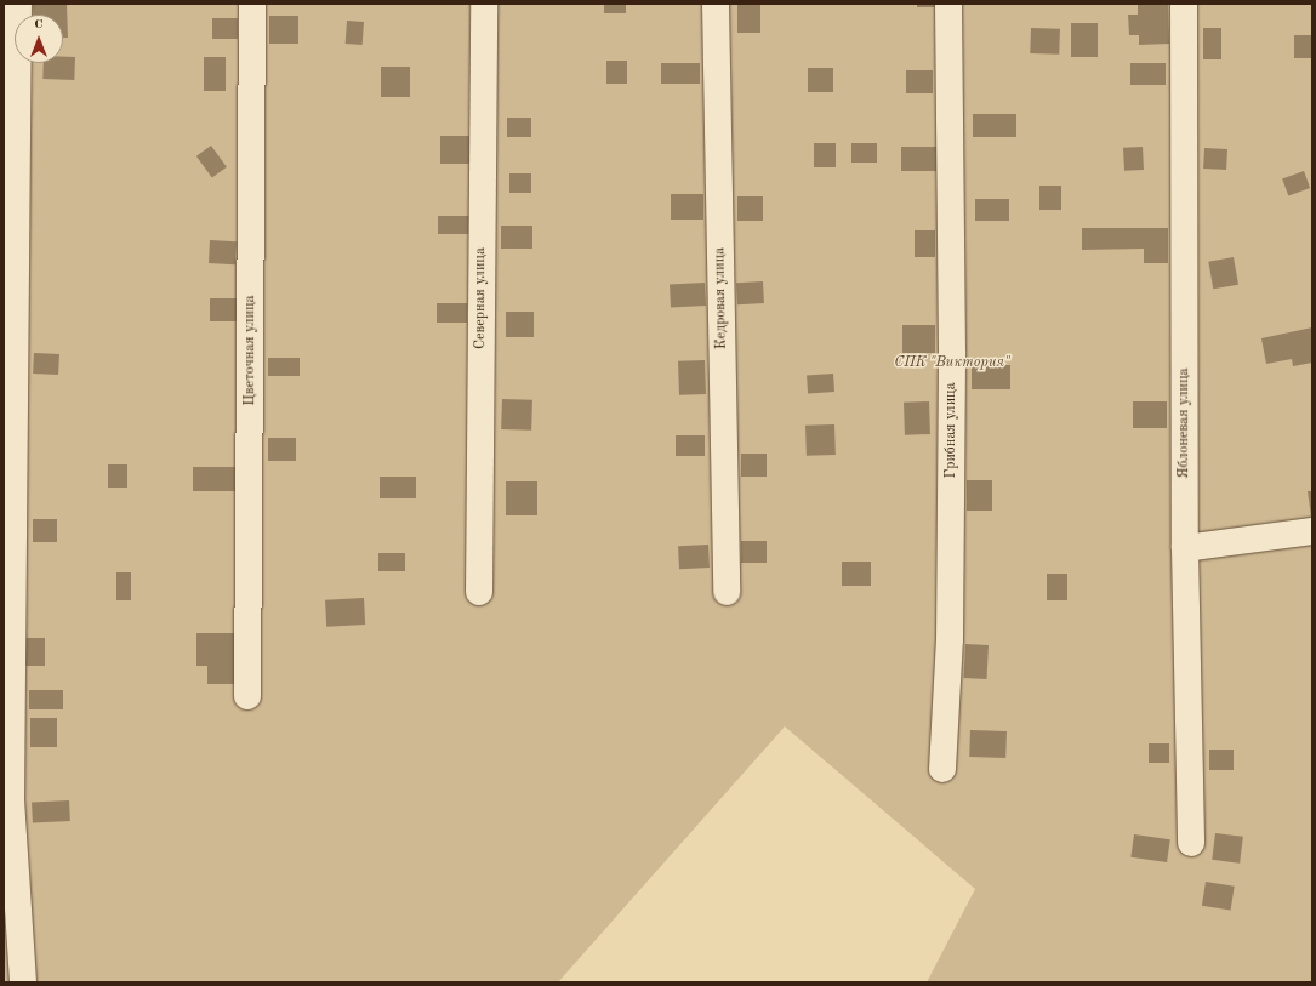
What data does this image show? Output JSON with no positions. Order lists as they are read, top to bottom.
{
  "streets": {
    "street": [
      "Северная улица",
      "Кедровая улица",
      "Цветочная улица",
      "Яблоневая улица",
      "Грибная улица"
    ]
  },
  "parks": ["СПК \"Виктория\""],
  "north": "top"
}
